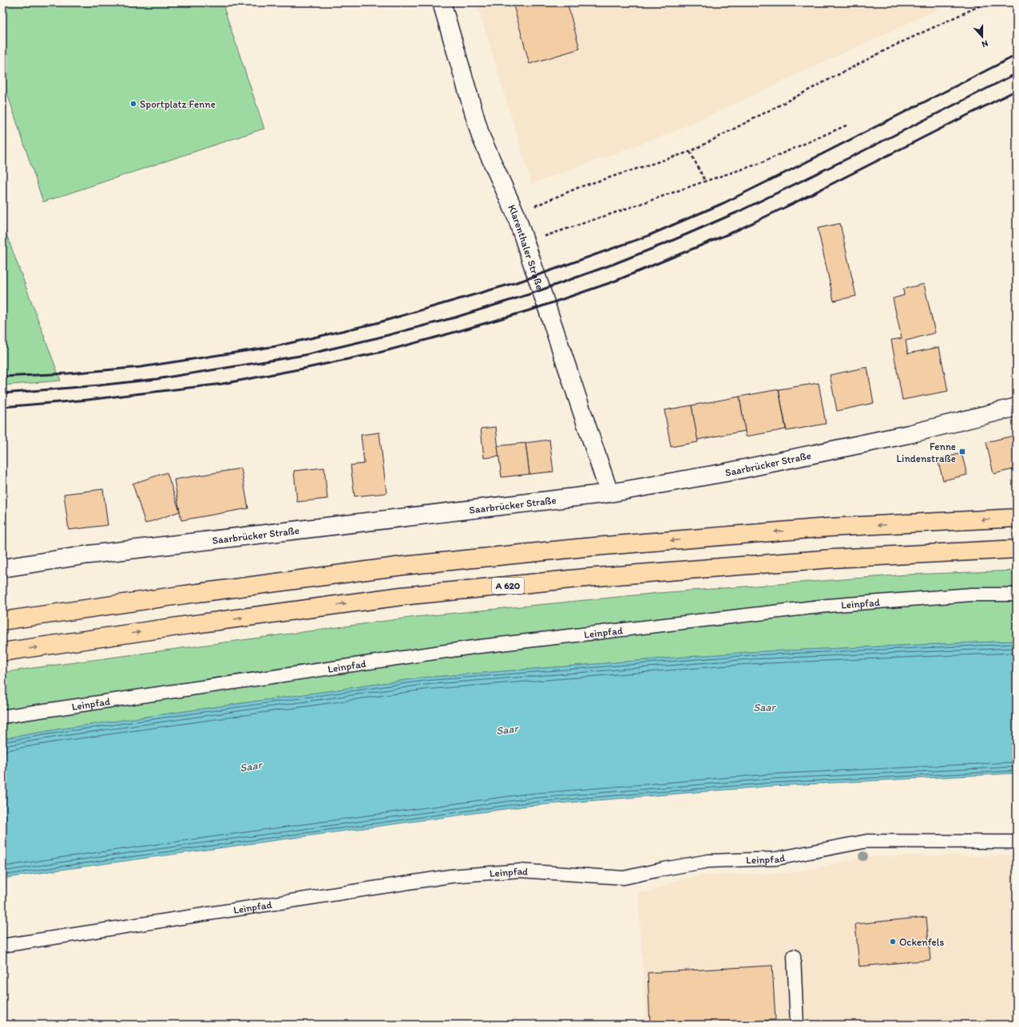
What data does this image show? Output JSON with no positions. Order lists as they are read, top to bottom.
{
  "streets": {
    "highway": ["A 620"],
    "street": ["Klarenthaler Straße", "Saarbrücker Straße"],
    "lane": ["Leinpfad"]
  },
  "crossings": [
    ["Klarenthaler Straße", "Saarbrücker Straße"]
  ],
  "water": ["Saar"],
  "places": {
    "other": ["Sportplatz Fenne", "Ockenfels"],
    "transit": ["Fenne Lindenstraße"]
  },
  "north": "bottom"
}
